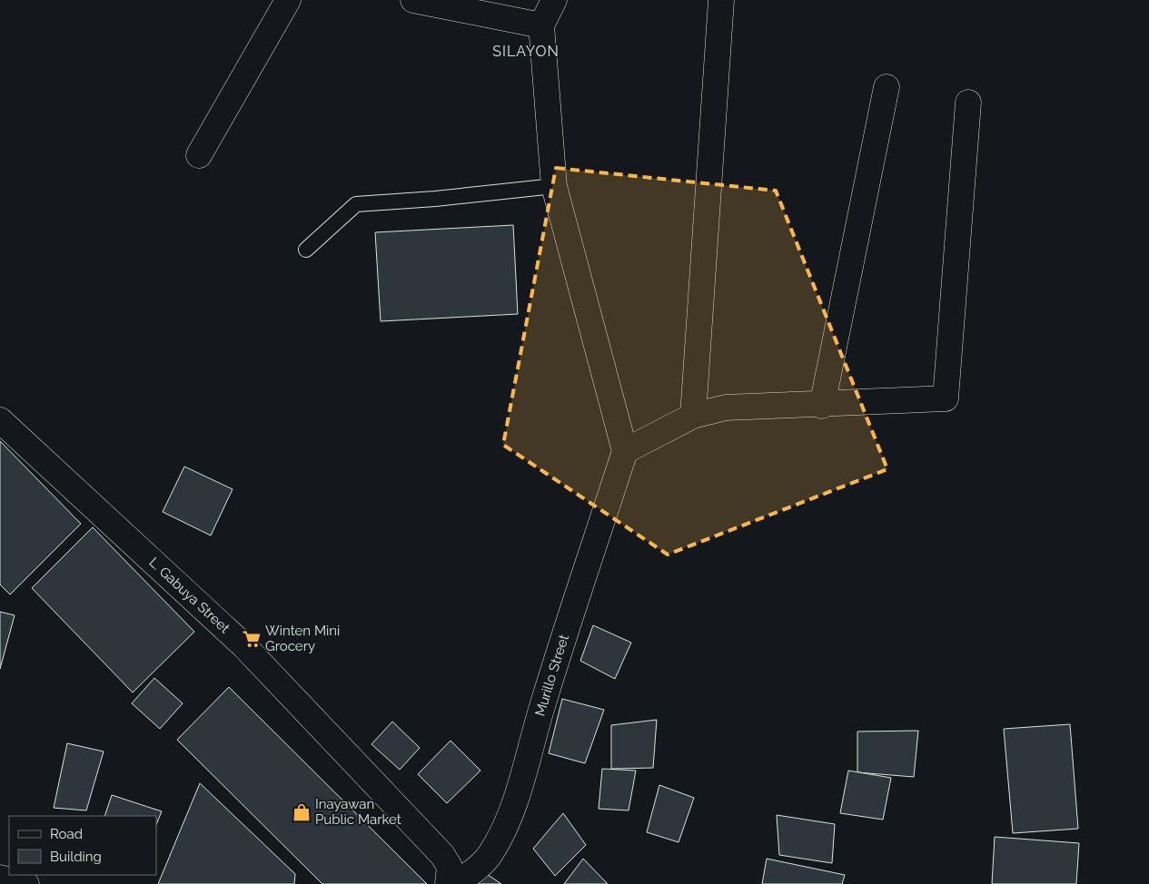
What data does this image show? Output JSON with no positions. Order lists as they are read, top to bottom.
{
  "streets": {
    "street": ["L. Gabuya Street", "Murillo Street"]
  },
  "districts": ["SILAYON"],
  "places": {
    "supermarket": ["Winten Mini Grocery"],
    "shop": ["Inayawan Public Market"]
  },
  "legend": ["Road", "Building"]
}
